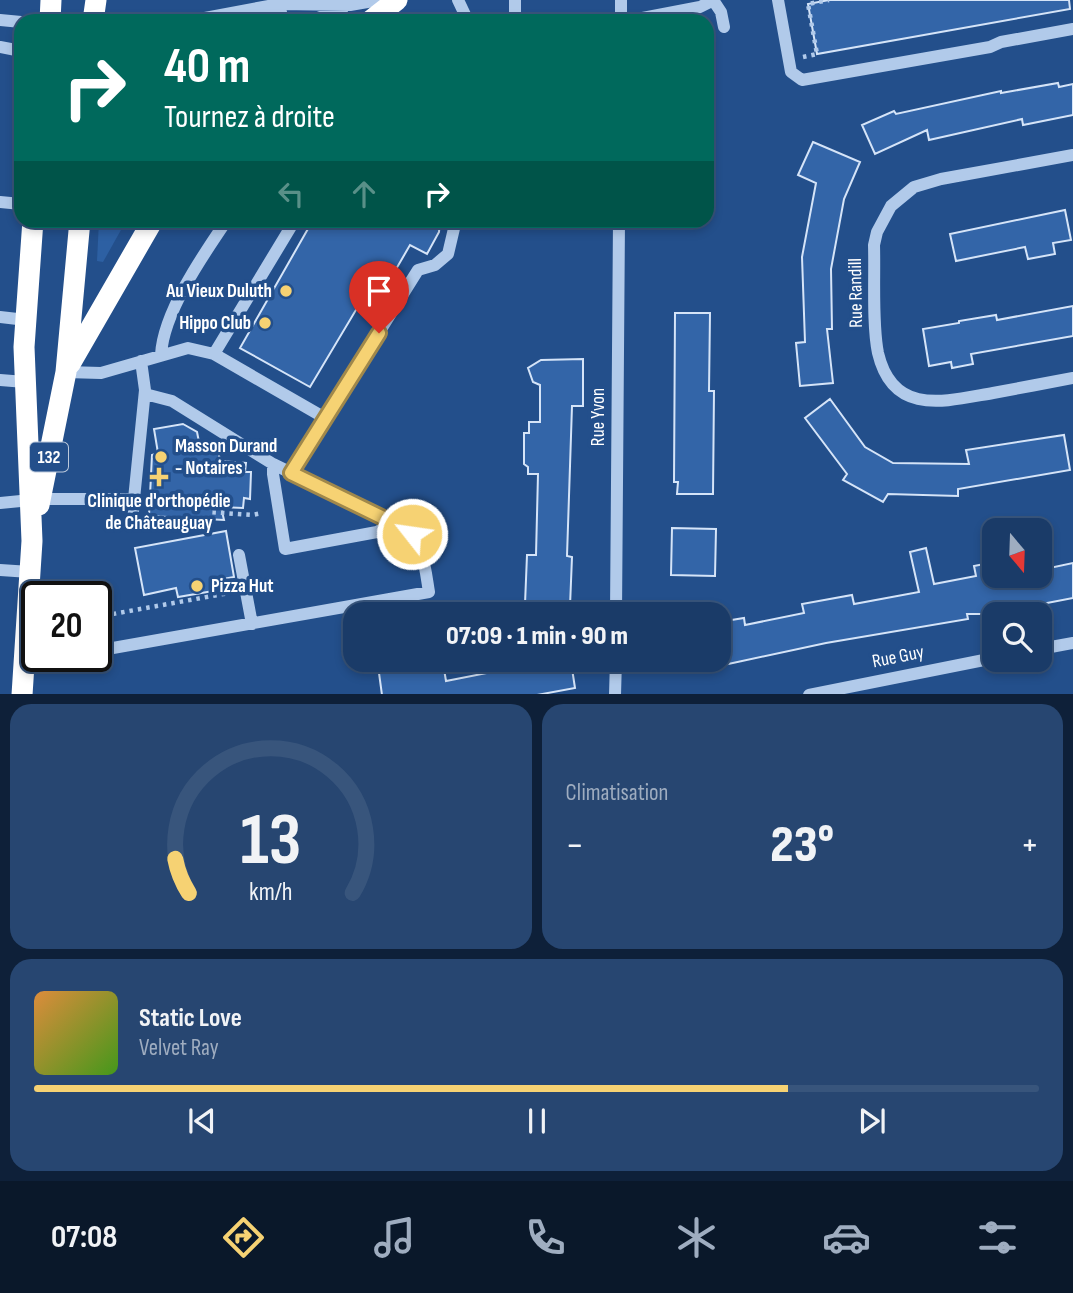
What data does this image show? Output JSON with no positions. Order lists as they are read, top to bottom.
{
  "streets": {
    "highway": ["132"],
    "street": ["Rue Randill", "Rue Yvon", "Rue Guy"]
  },
  "places": {
    "other": [
      "Au Vieux Duluth",
      "Hippo Club",
      "Masson Durand - Notaires",
      "Pizza Hut"
    ],
    "health": ["Clinique d'orthopédie de Châteauguay"]
  },
  "north": "bottom",
  "page": {
    "turn": ["40 m", "Tournez à droite"],
    "limit": "20",
    "trip": "07:09 · 1 min · 90 m",
    "tile": "Climatisation",
    "heat": ["−", "23°", "+"],
    "song": ["Static Love", "Velvet Ray"],
    "tabs": "07:08",
    "gauge": ["13", "km/h"]
  }
}
